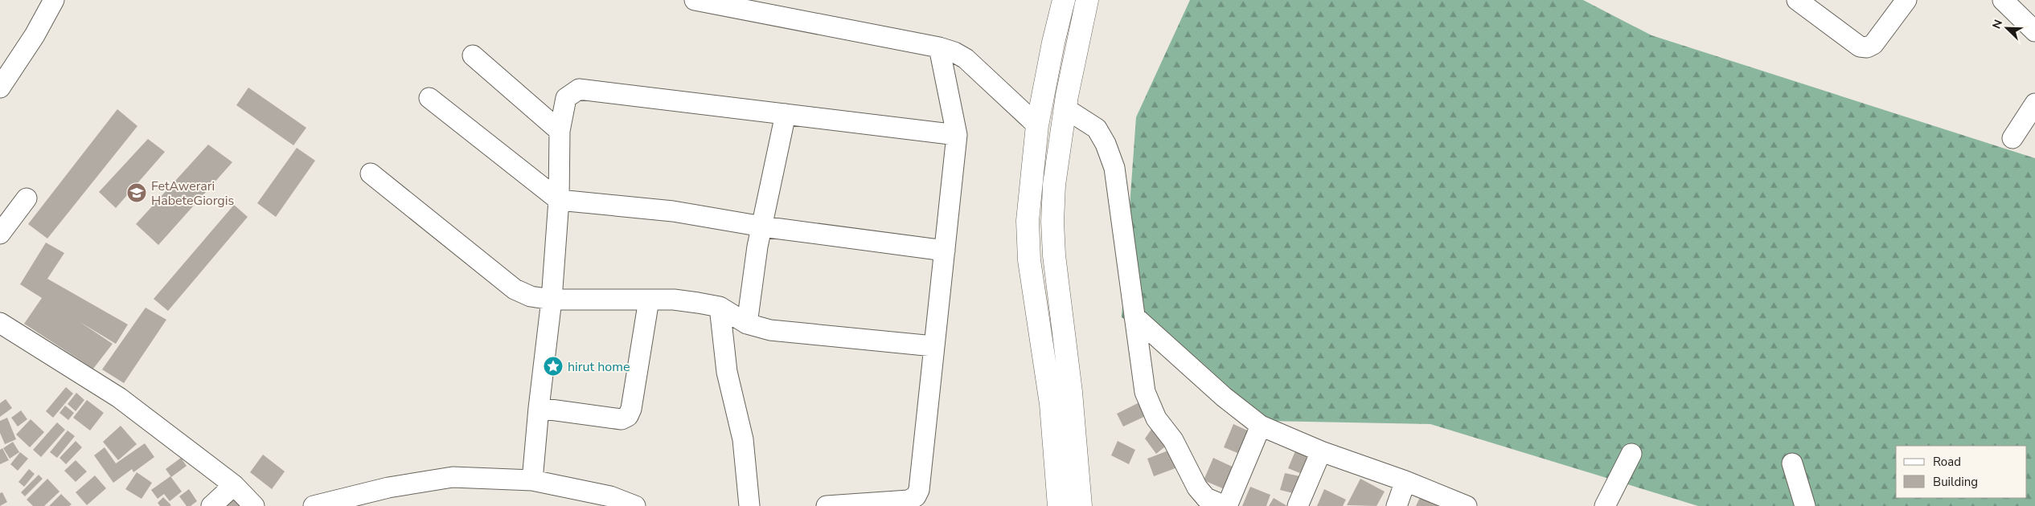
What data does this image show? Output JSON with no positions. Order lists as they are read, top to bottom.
{
  "places": {
    "school or university": ["FetAwerari HabeteGiorgis"],
    "place": ["hirut home"]
  },
  "legend": ["Road", "Building"],
  "north": "top left"
}
